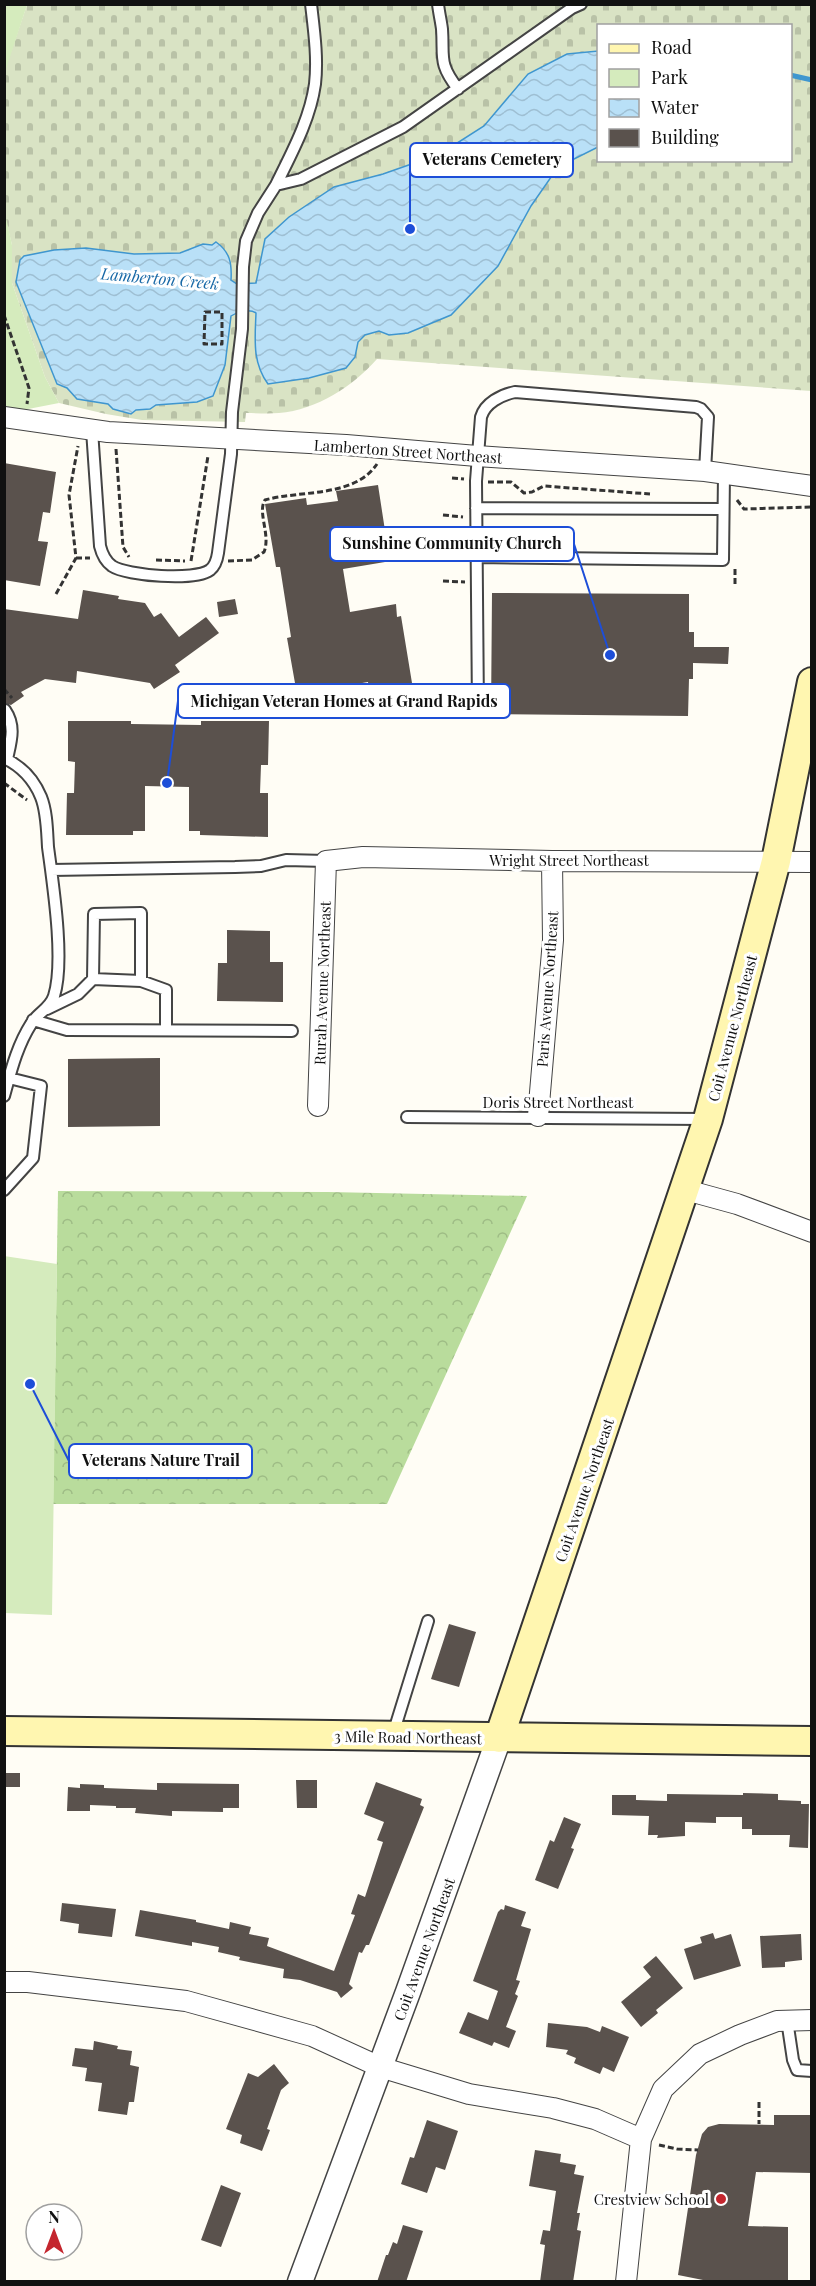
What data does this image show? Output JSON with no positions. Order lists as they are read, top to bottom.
{
  "streets": {
    "main road": ["Coit Avenue Northeast", "3 Mile Road Northeast"],
    "street": [
      "Lamberton Street Northeast",
      "Wright Street Northeast",
      "Rurah Avenue Northeast",
      "Paris Avenue Northeast"
    ],
    "lane": ["Doris Street Northeast"]
  },
  "crossings": [
    ["Wright Street Northeast", "Rurah Avenue Northeast"],
    ["Wright Street Northeast", "Paris Avenue Northeast"],
    ["Wright Street Northeast", "Coit Avenue Northeast"],
    ["Paris Avenue Northeast", "Doris Street Northeast"],
    ["Coit Avenue Northeast", "Doris Street Northeast"],
    ["Coit Avenue Northeast", "3 Mile Road Northeast"]
  ],
  "water": ["Lamberton Creek"],
  "places": [
    "Veterans Cemetery",
    "Sunshine Community Church",
    "Michigan Veteran Homes at Grand Rapids",
    "Veterans Nature Trail",
    "Crestview School"
  ],
  "legend": [
    "Road",
    "Park",
    "Water",
    "Building"
  ],
  "north": "top"
}
